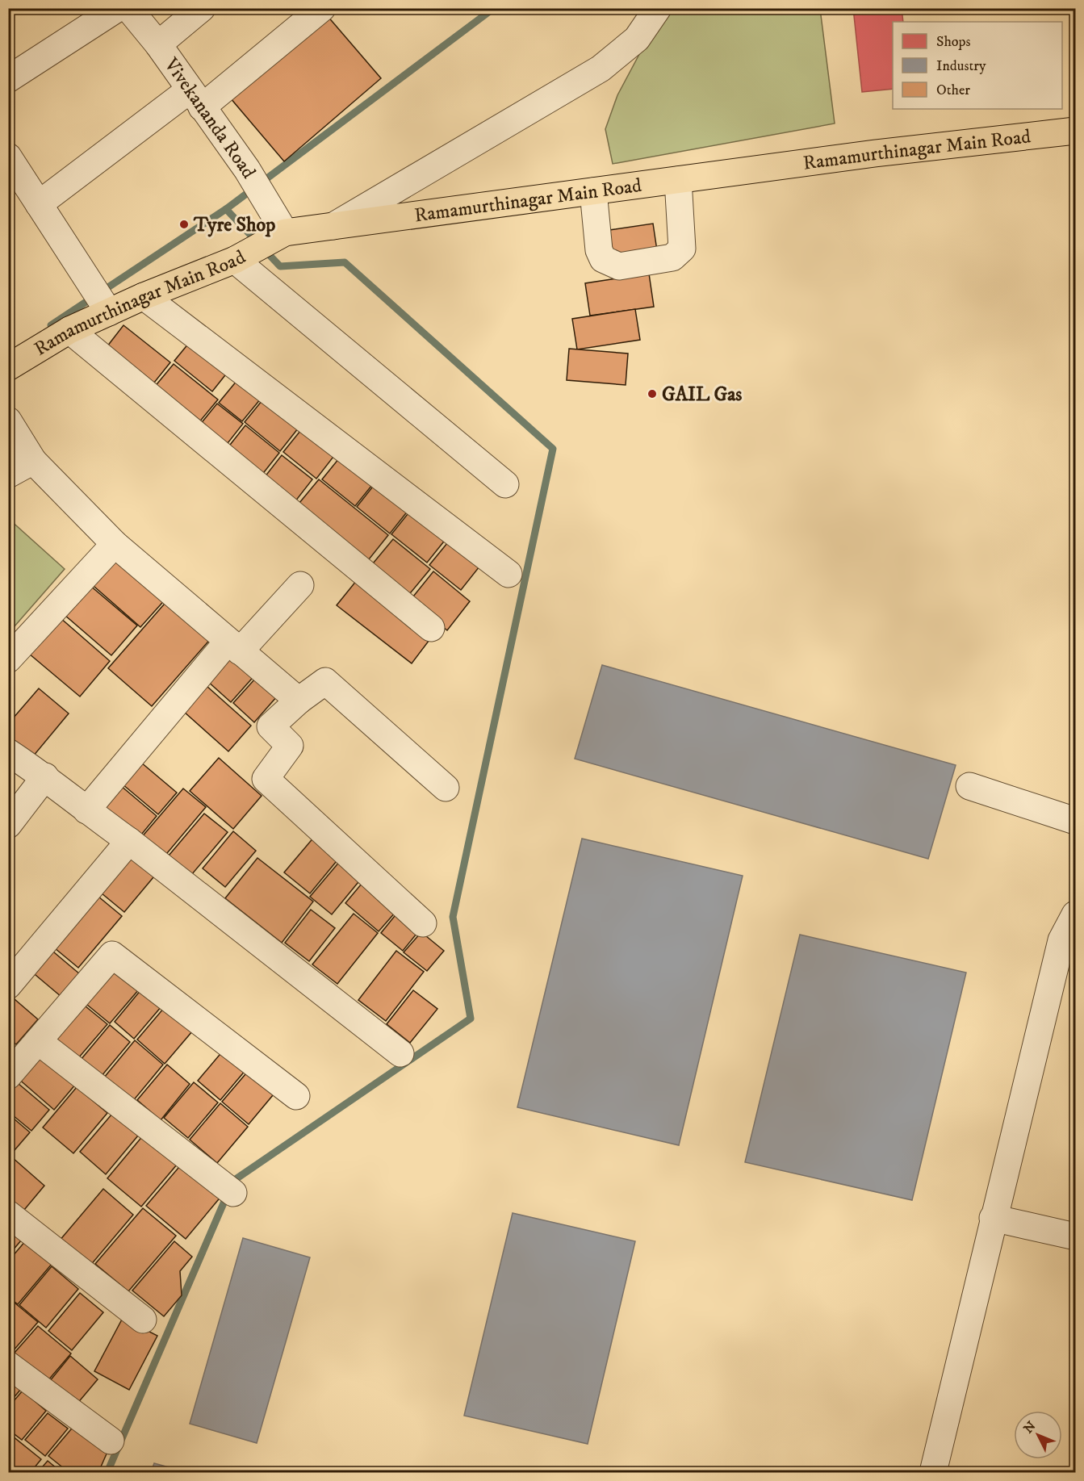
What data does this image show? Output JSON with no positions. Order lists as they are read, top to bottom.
{
  "streets": {
    "main road": ["Ramamurthinagar Main Road"],
    "street": ["Vivekananda Road"]
  },
  "crossings": [
    ["Vivekananda Road", "Ramamurthinagar Main Road"]
  ],
  "places": ["Tyre Shop", "GAIL Gas"],
  "legend": ["Shops", "Industry", "Other"],
  "north": "top left"
}
